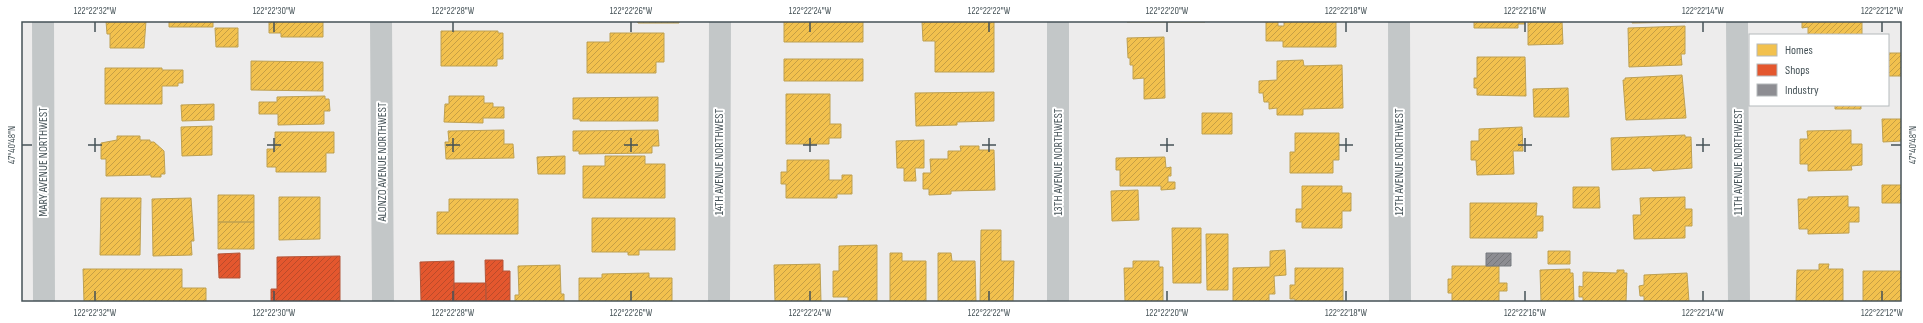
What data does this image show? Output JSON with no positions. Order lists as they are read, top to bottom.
{
  "streets": {
    "street": [
      "MARY AVENUE NORTHWEST",
      "ALONZO AVENUE NORTHWEST",
      "14TH AVENUE NORTHWEST",
      "13TH AVENUE NORTHWEST",
      "12TH AVENUE NORTHWEST",
      "11TH AVENUE NORTHWEST"
    ]
  },
  "legend": ["Homes", "Shops", "Industry"],
  "coordinates": [
    "122°22'32\"W",
    "122°22'30\"W",
    "122°22'28\"W",
    "122°22'26\"W",
    "122°22'24\"W",
    "122°22'22\"W",
    "122°22'20\"W",
    "122°22'18\"W",
    "122°22'16\"W",
    "122°22'14\"W",
    "122°22'12\"W",
    "47°40'48\"N"
  ]
}
